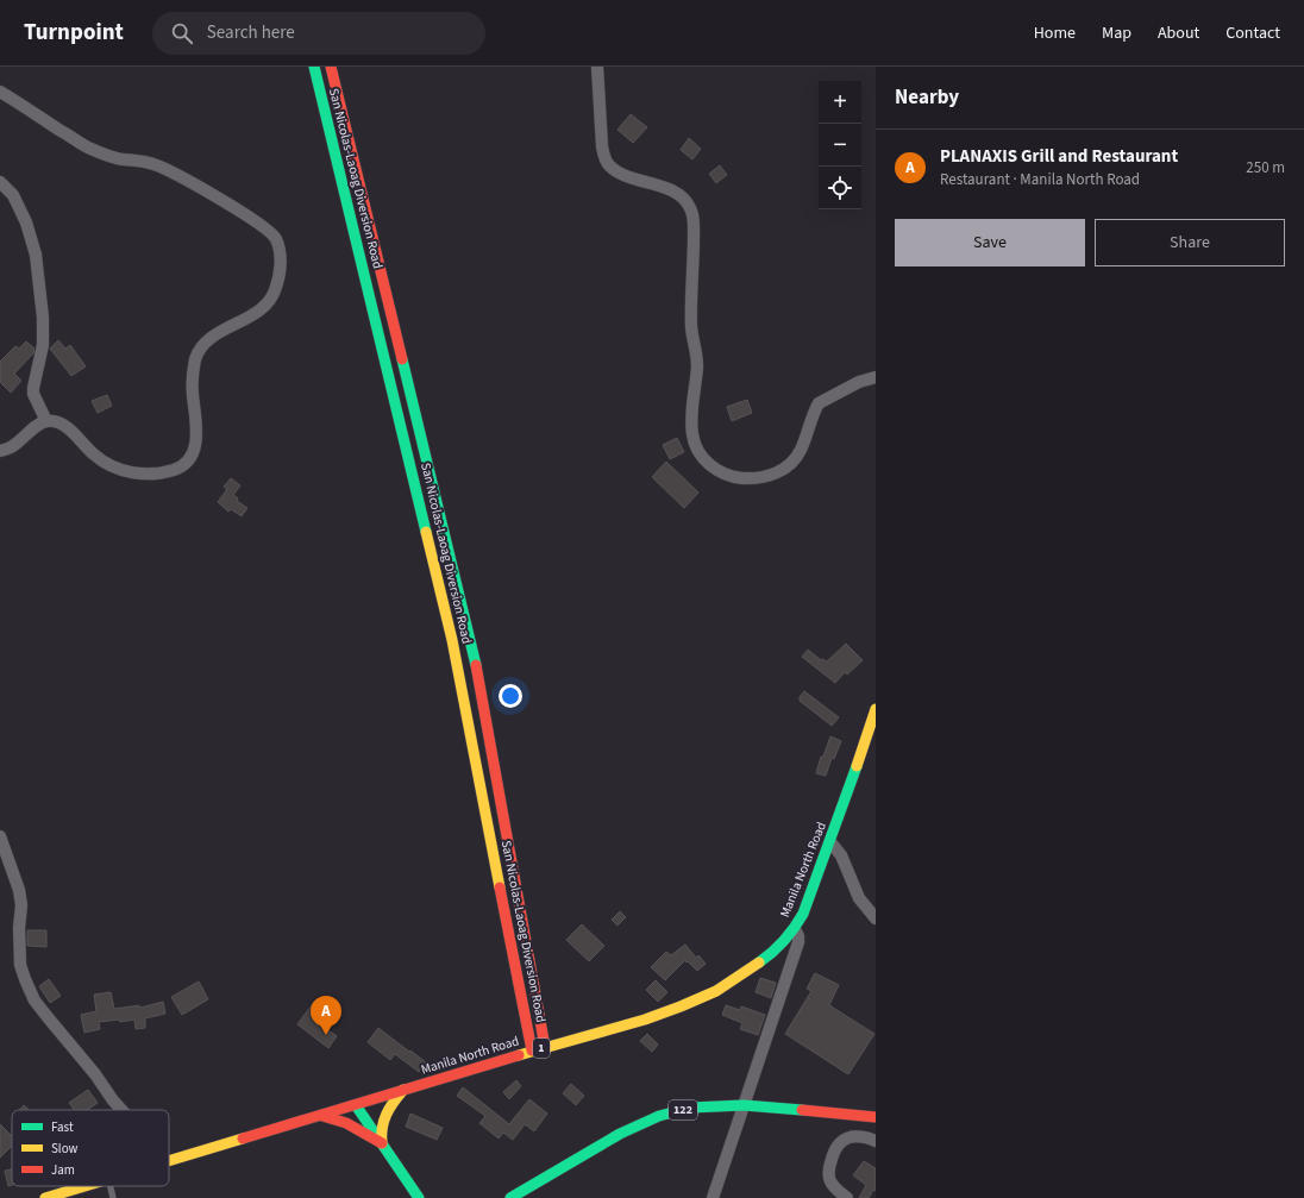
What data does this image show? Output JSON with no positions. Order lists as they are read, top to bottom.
{
  "streets": {
    "main road": [
      "San Nicolas-Laoag Diversion Road",
      "Manila North Road",
      "1",
      "122"
    ]
  },
  "crossings": [
    ["San Nicolas-Laoag Diversion Road", "Manila North Road"]
  ],
  "legend": ["Fast", "Slow", "Jam"],
  "page": {
    "header": "Turnpoint",
    "search": "Search here",
    "nav": [
      "Home",
      "Map",
      "About",
      "Contact"
    ],
    "heading": "Nearby",
    "map_buttons": ["+", "−"],
    "list": [
      {
        "mark": "A",
        "name": "PLANAXIS Grill and Restaurant",
        "note": "Restaurant · Manila North Road",
        "value": "250 m"
      }
    ],
    "buttons": ["Save", "Share"],
    "pins": "A"
  }
}
